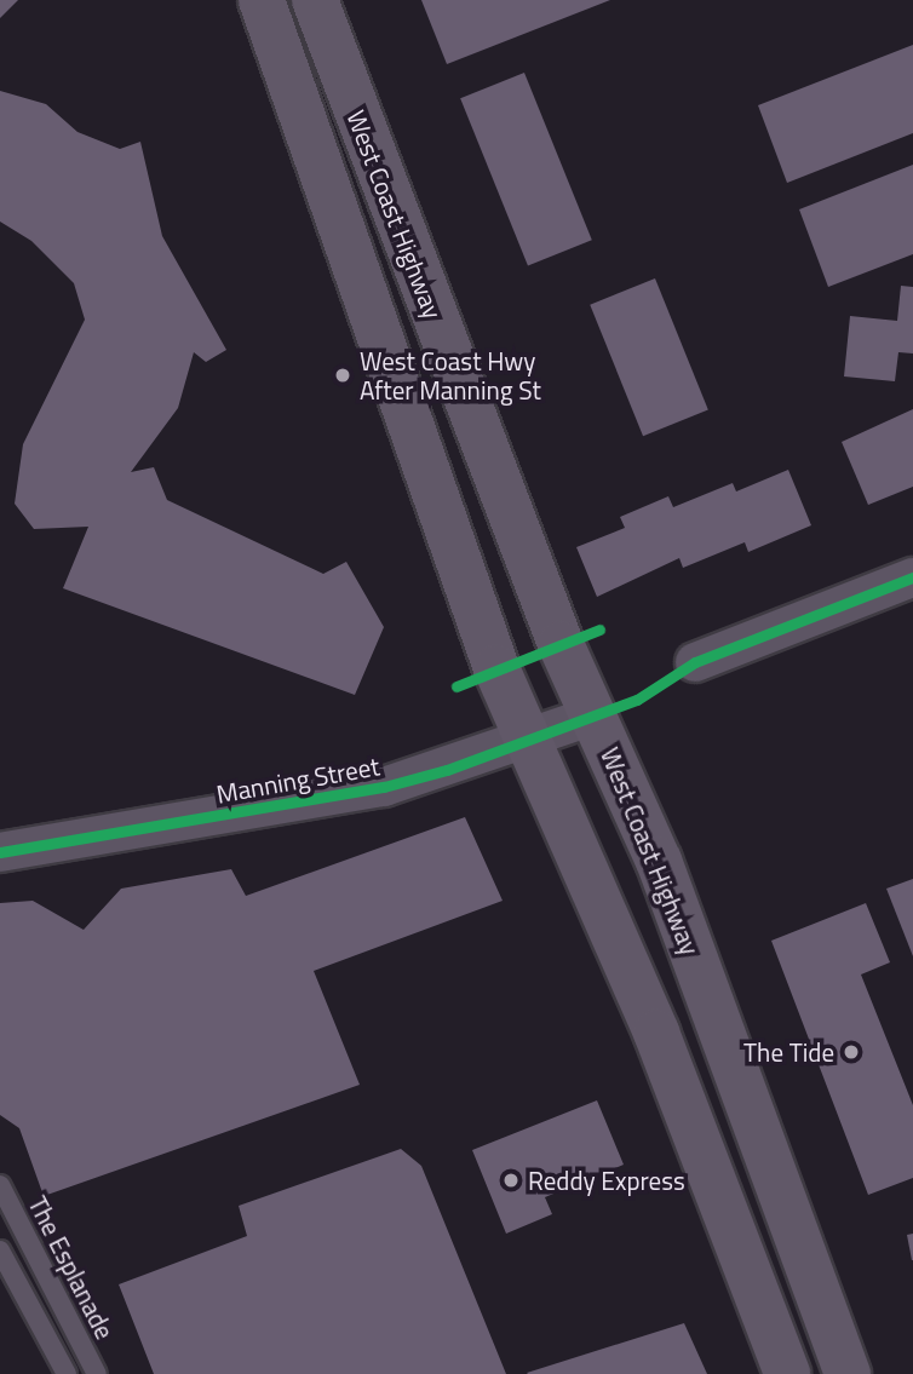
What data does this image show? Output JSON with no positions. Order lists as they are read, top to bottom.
{
  "streets": {
    "highway": ["West Coast Highway"],
    "street": ["Manning Street"],
    "lane": ["The Esplanade"]
  },
  "crossings": [
    ["West Coast Highway", "Manning Street"]
  ],
  "places": ["West Coast Hwy After Manning St", "The Tide", "Reddy Express"]
}
